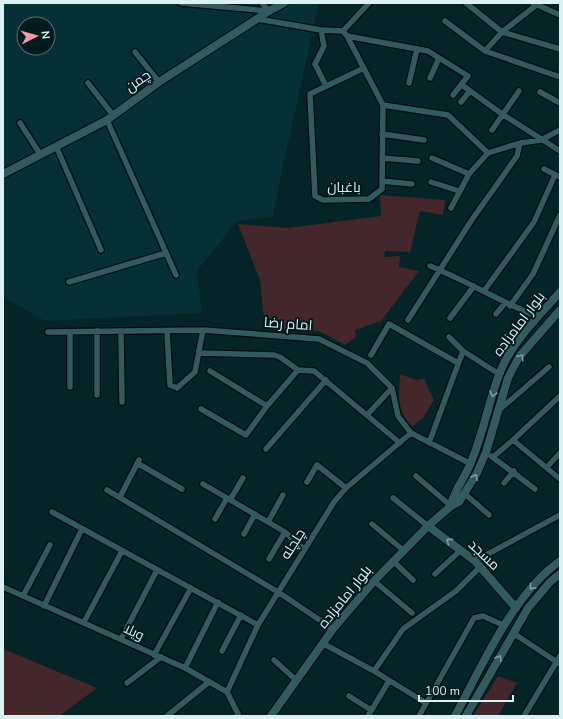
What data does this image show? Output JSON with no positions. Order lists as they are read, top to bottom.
{
  "streets": {
    "main road": ["چمن", "بلوار امامزاده", "مسجد"],
    "street": [
      "باغبان",
      "امام رضا",
      "چلچله",
      "ویلا"
    ]
  },
  "crossings": [
    ["بلوار امامزاده", "مسجد"],
    ["چلچله", "ویلا"]
  ],
  "scale_bar": "100 m",
  "north": "right"
}
